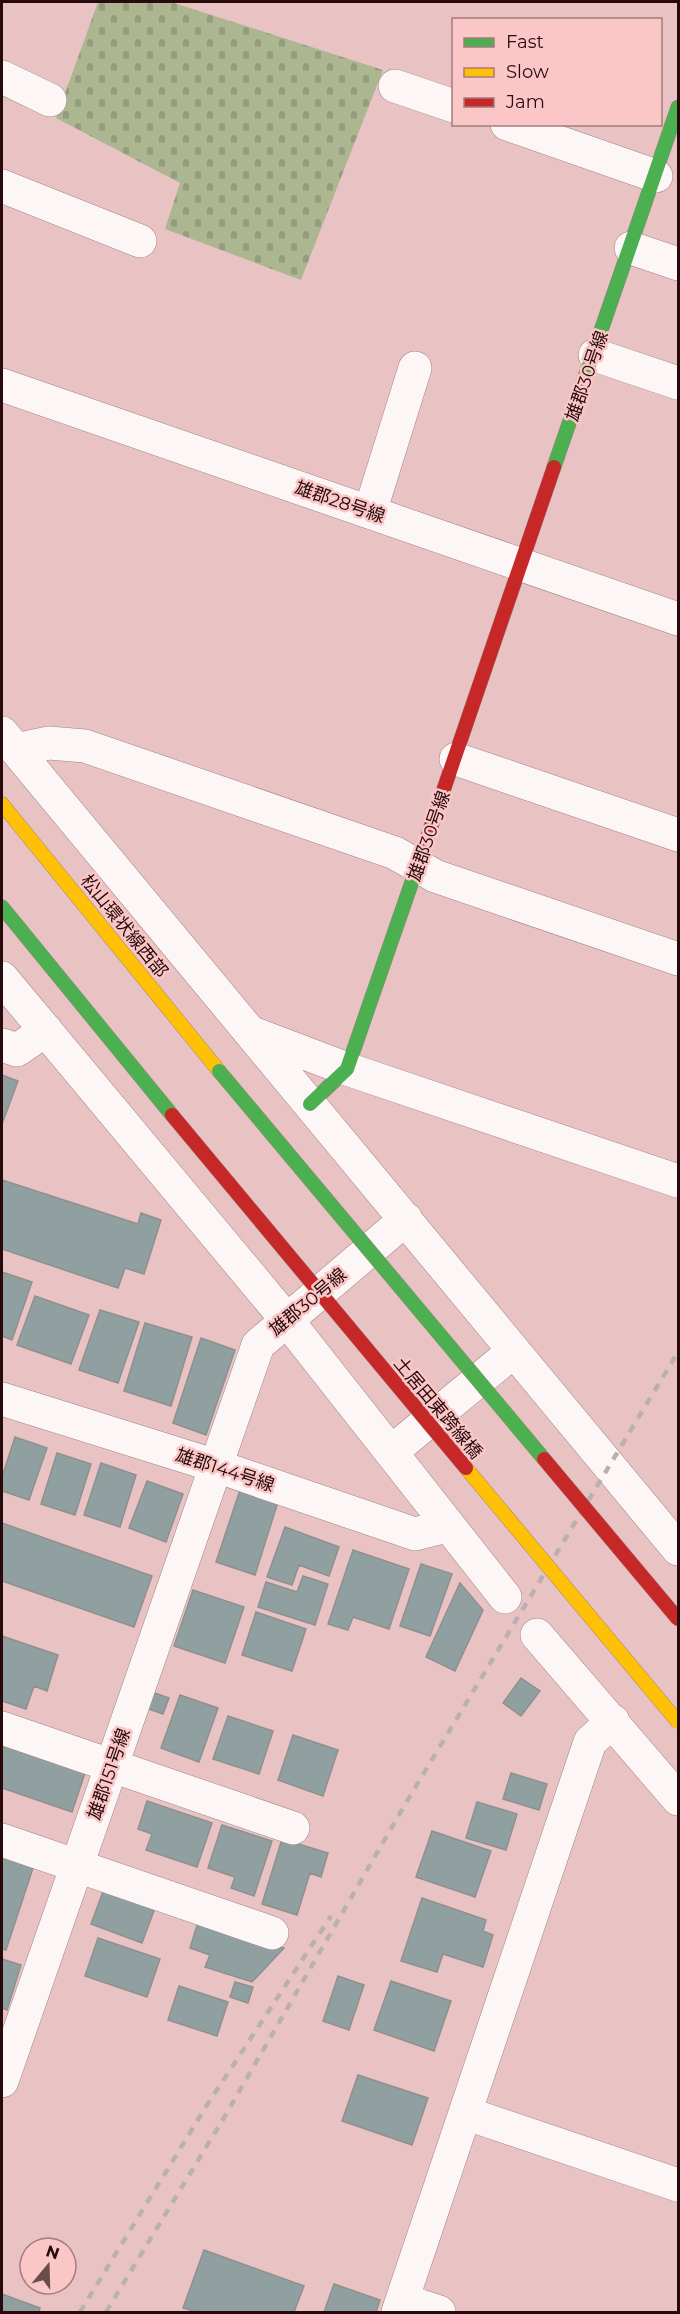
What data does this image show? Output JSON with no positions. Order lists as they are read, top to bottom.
{
  "streets": {
    "street": [
      "雄郡30号線",
      "雄郡28号線",
      "松山環状線西部",
      "土居田東跨線橋",
      "雄郡144号線",
      "雄郡151号線"
    ]
  },
  "crossings": [
    ["雄郡30号線", "雄郡28号線"],
    ["雄郡30号線", "雄郡144号線"],
    ["雄郡30号線", "雄郡151号線"],
    ["雄郡144号線", "雄郡151号線"]
  ],
  "legend": ["Fast", "Slow", "Jam"],
  "north": "top"
}
